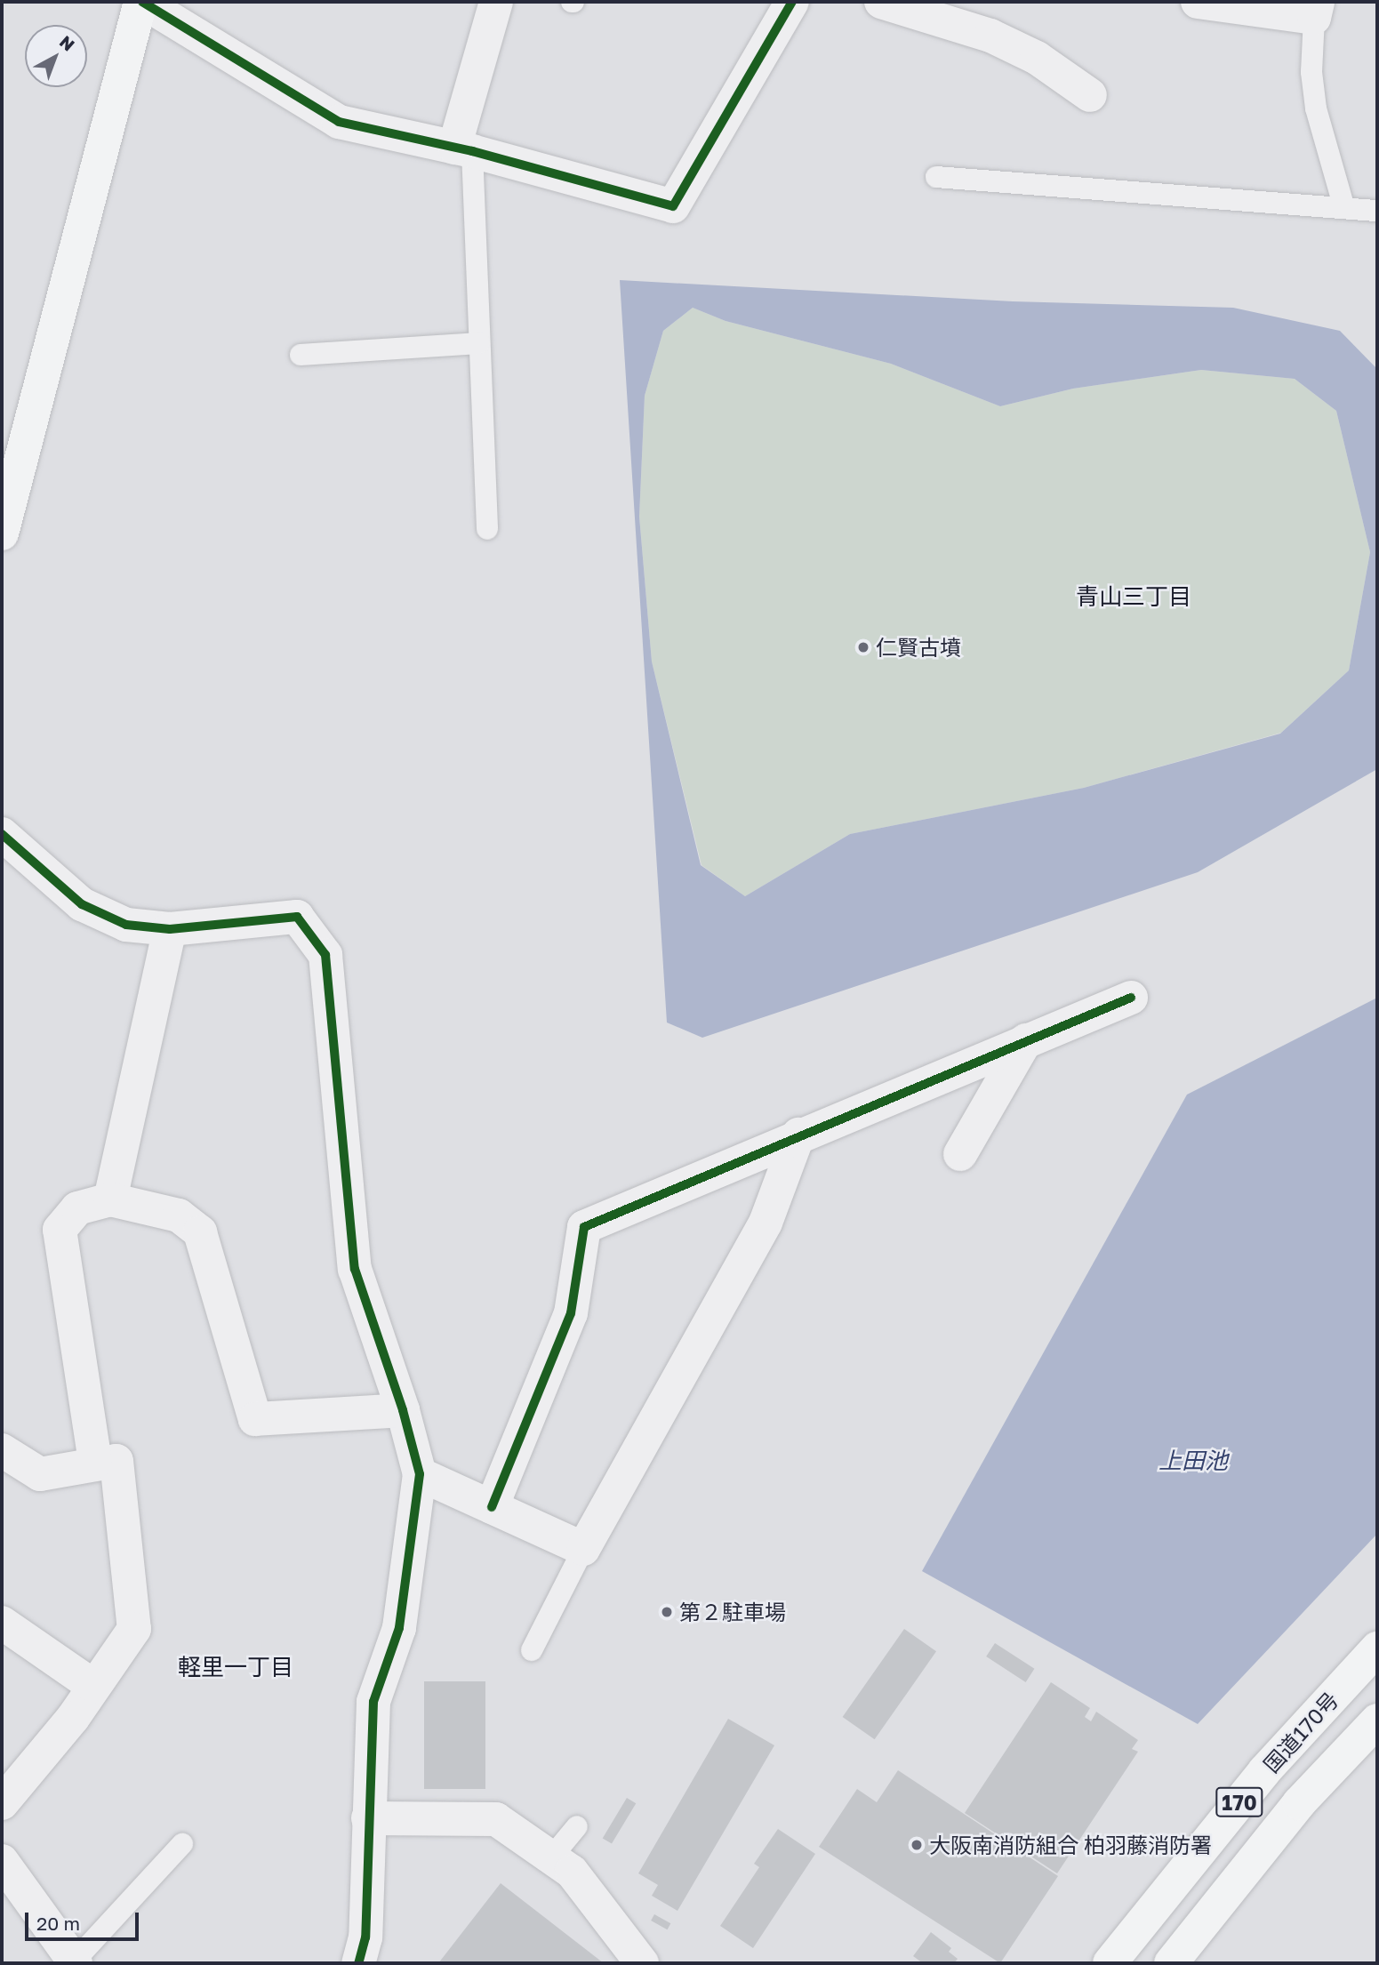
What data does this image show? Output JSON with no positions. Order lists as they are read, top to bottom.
{
  "streets": {
    "main road": ["国道170号", "170"]
  },
  "districts": ["青山三丁目", "軽里一丁目"],
  "water": ["上田池"],
  "places": ["仁賢古墳", "第２駐車場", "大阪南消防組合 柏羽藤消防署"],
  "scale_bar": "20 m",
  "north": "top right"
}
